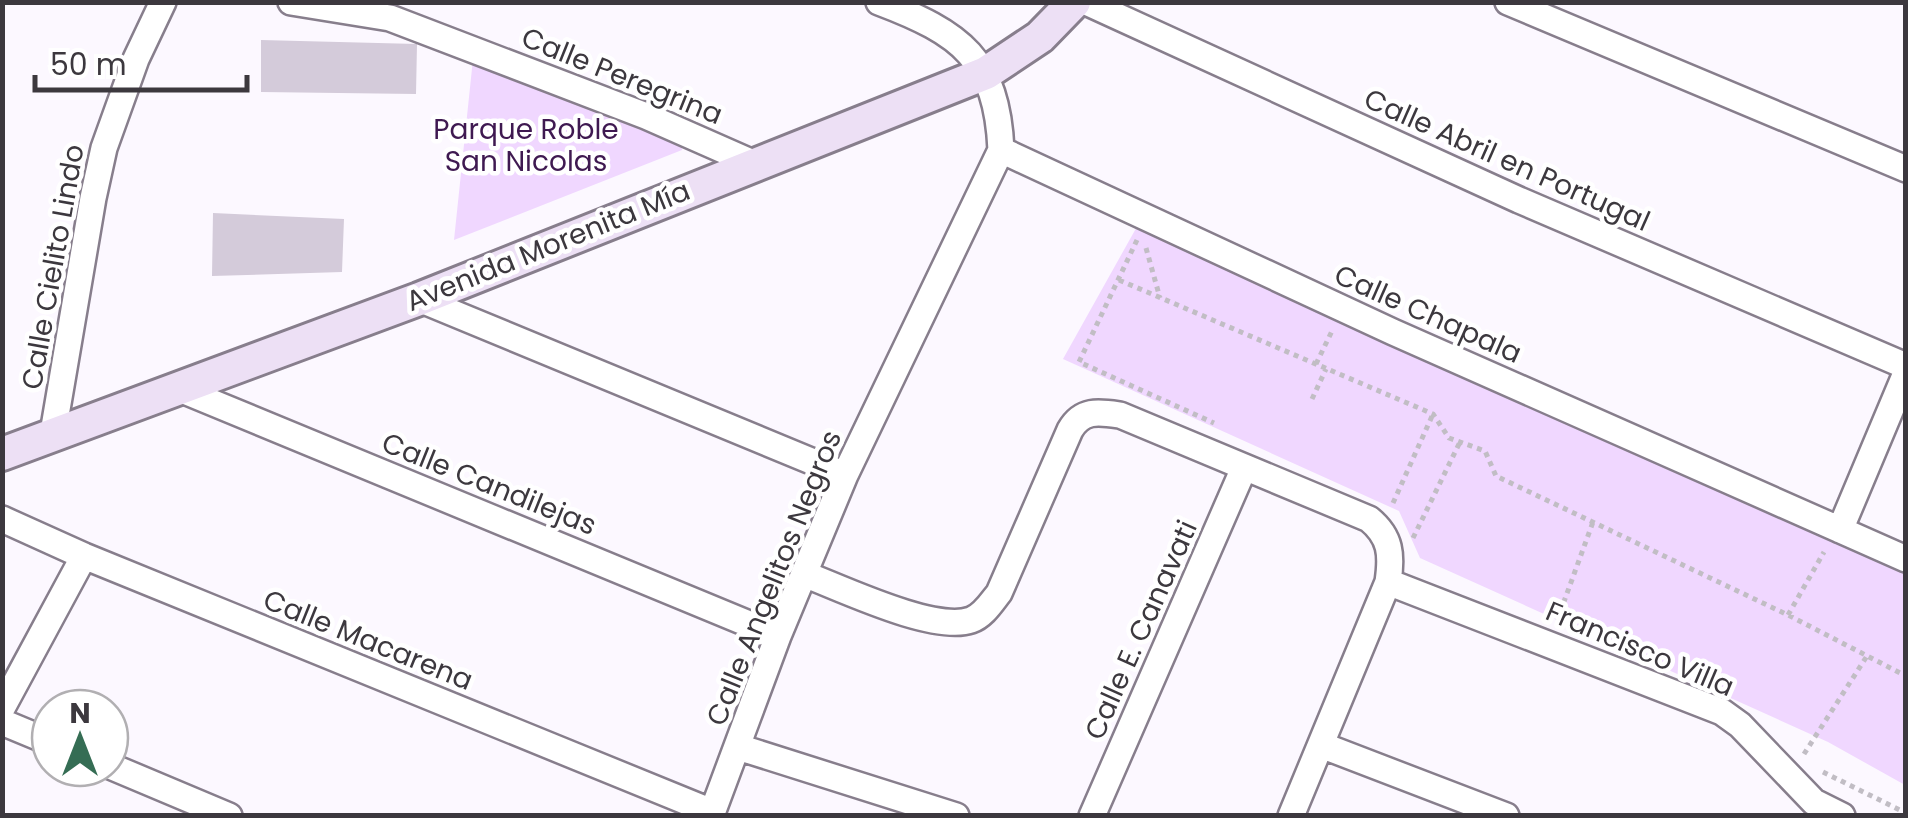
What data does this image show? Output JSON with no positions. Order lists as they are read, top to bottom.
{
  "streets": {
    "street": [
      "Calle Peregrina",
      "Calle Abril en Portugal",
      "Avenida Morenita Mía",
      "Calle Cielito Lindo",
      "Calle Chapala",
      "Calle Candilejas",
      "Calle Angelitos Negros",
      "Calle E. Canavati",
      "Calle Macarena",
      "Francisco Villa"
    ]
  },
  "crossings": [
    ["Calle Peregrina", "Avenida Morenita Mía"],
    ["Avenida Morenita Mía", "Calle Cielito Lindo"],
    ["Avenida Morenita Mía", "Calle Candilejas"],
    ["Calle Chapala", "Calle Angelitos Negros"],
    ["Calle Candilejas", "Calle Angelitos Negros"],
    ["Calle Angelitos Negros", "Calle Macarena"]
  ],
  "parks": ["Parque Roble San Nicolas"],
  "scale_bar": "50 m",
  "north": "top"
}
